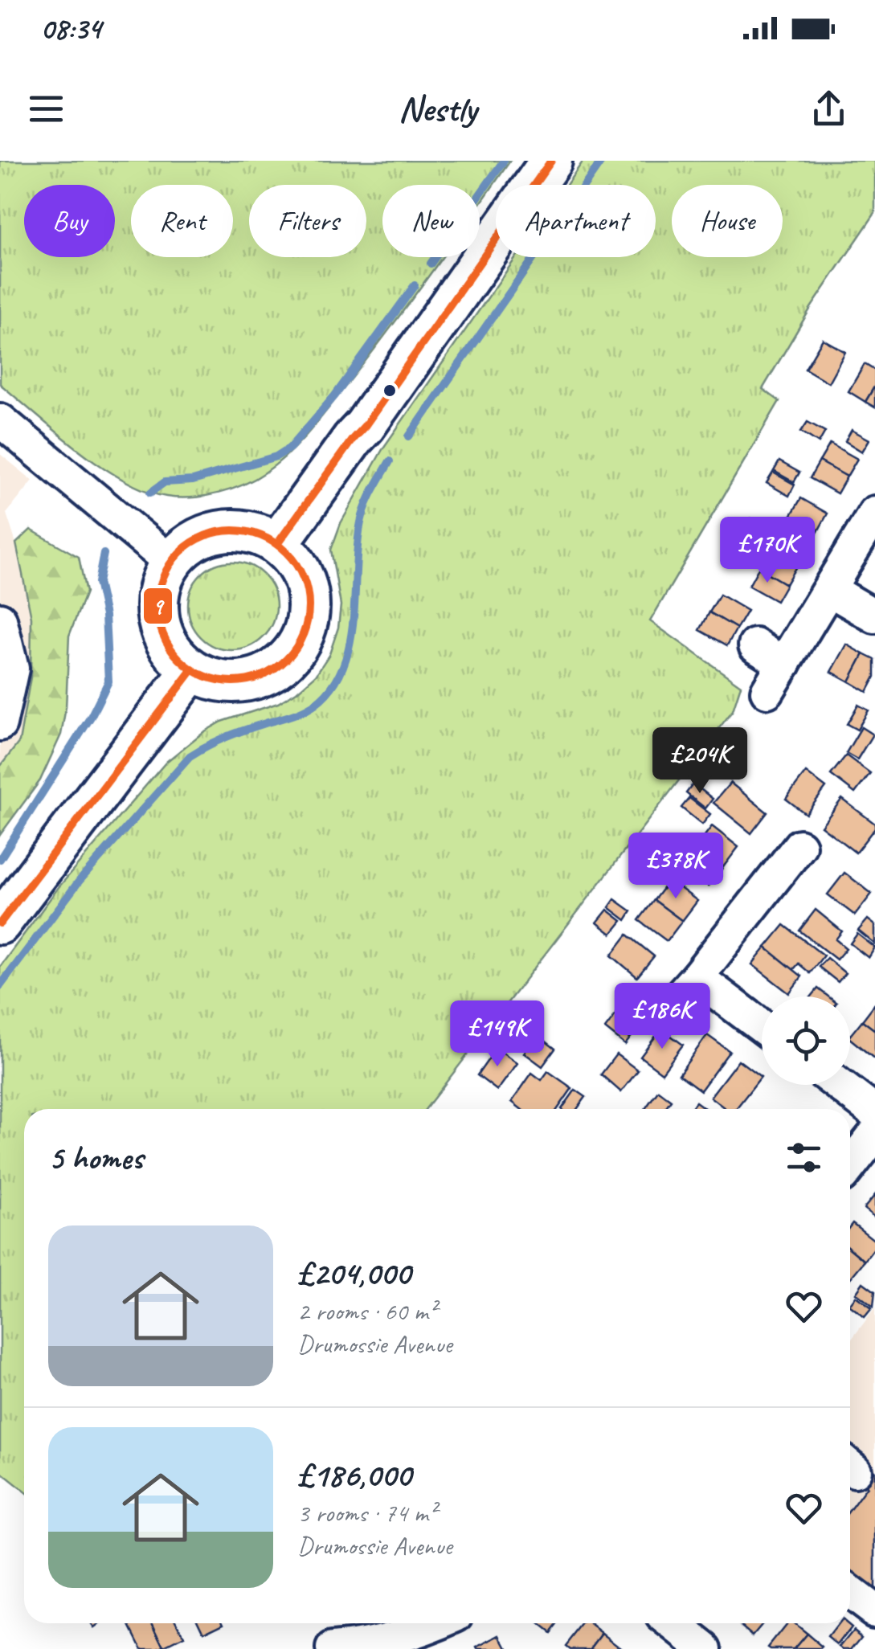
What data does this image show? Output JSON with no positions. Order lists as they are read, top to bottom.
{
  "lines": ["transit line 9"],
  "page": {
    "status": "08:34",
    "header": "Nestly",
    "chip": [
      "Buy",
      "Rent",
      "Filters",
      "New",
      "Apartment",
      "House"
    ],
    "price": [
      "£170K",
      "£204K",
      "£378K",
      "£186K",
      "£149K"
    ],
    "heading": "5 homes",
    "list": [
      {
        "name": "£204,000",
        "note": "2 rooms · 60 m² · Drumossie Avenue"
      },
      {
        "name": "£186,000",
        "note": "3 rooms · 74 m² · Drumossie Avenue"
      }
    ]
  }
}
